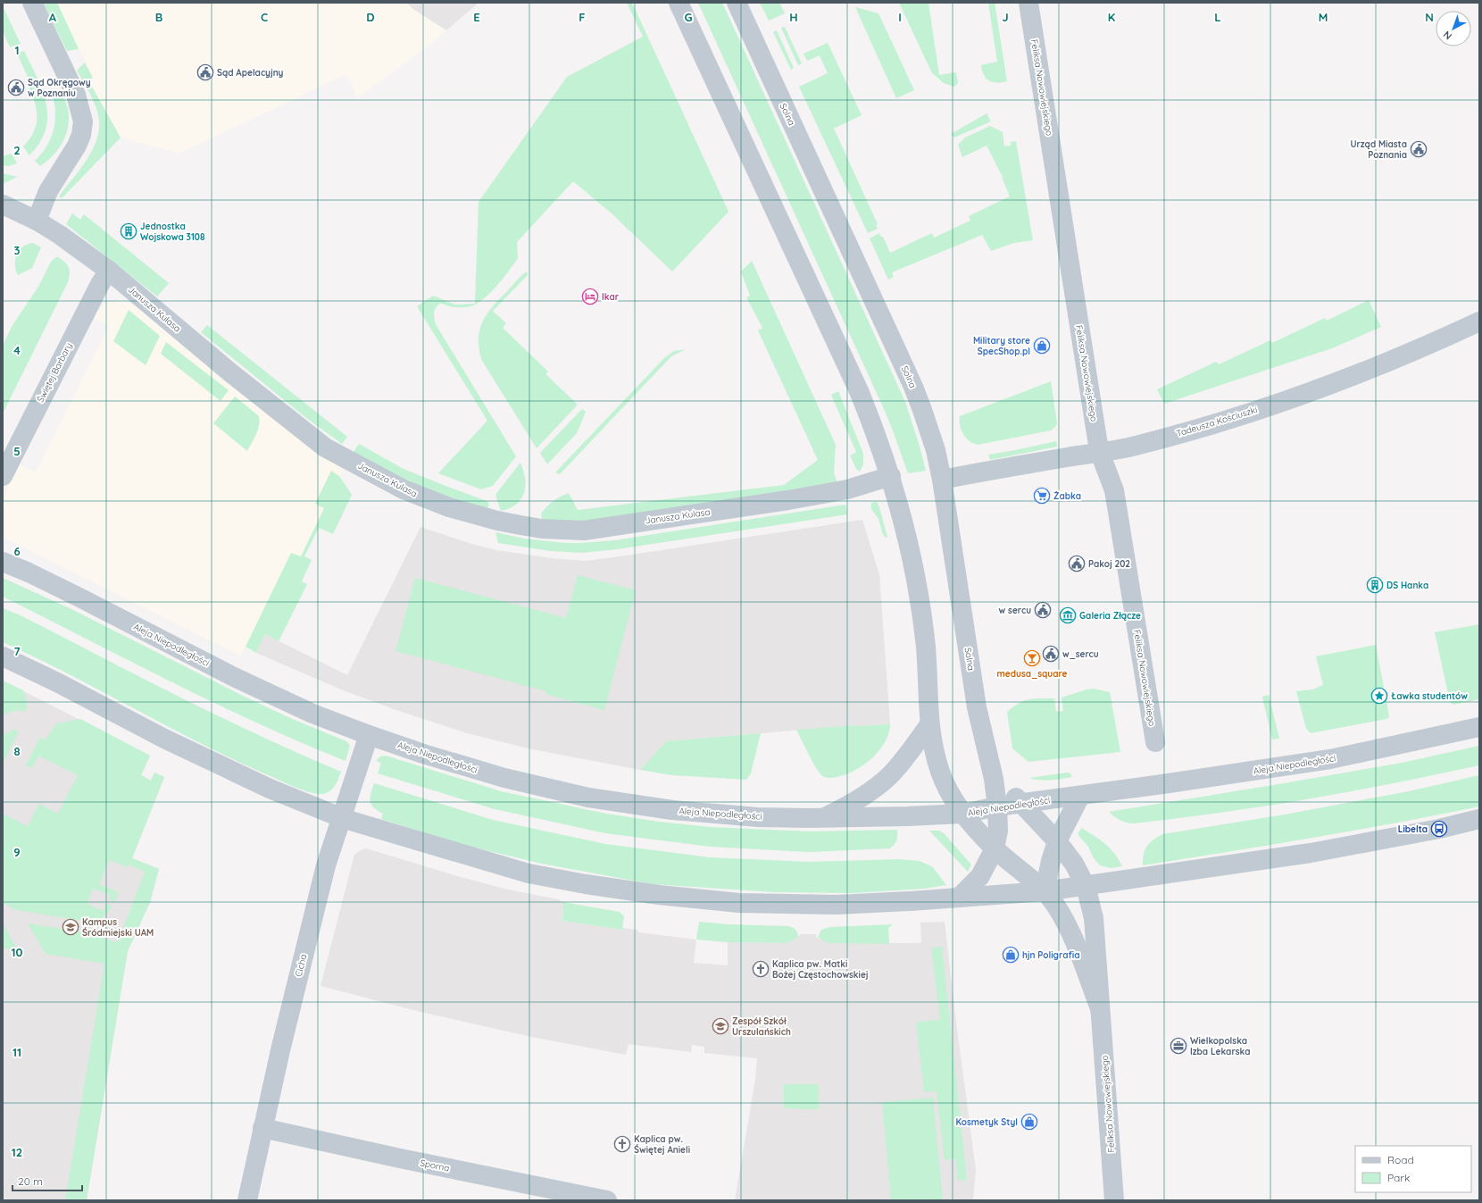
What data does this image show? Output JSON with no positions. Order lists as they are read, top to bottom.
{
  "streets": {
    "street": [
      "Feliksa Nowowiejskiego",
      "Solna",
      "Janusza Kulasa",
      "Świętej Barbary",
      "Tadeusza Kościuszki",
      "Aleja Niepodległości",
      "Cicha",
      "Sporna"
    ]
  },
  "crossings": [
    ["Feliksa Nowowiejskiego", "Tadeusza Kościuszki"],
    ["Solna", "Tadeusza Kościuszki"],
    ["Solna", "Aleja Niepodległości"],
    ["Janusza Kulasa", "Świętej Barbary"],
    ["Aleja Niepodległości", "Cicha"],
    ["Cicha", "Sporna"]
  ],
  "places": {
    "public building": [
      "Sąd Apelacyjny",
      "Sąd Okręgowy w Poznaniu",
      "Urząd Miasta Poznania",
      "Pakoj 202",
      "w sercu",
      "w_sercu"
    ],
    "building": ["Jednostka Wojskowa 3108", "DS Hanka"],
    "hotel": ["Ikar"],
    "shop": ["Military store SpecShop.pl", "hjn Poligrafia", "Kosmetyk Styl"],
    "supermarket": ["Żabka"],
    "museum": ["Galeria Złącze"],
    "bar": ["medusa_square"],
    "place": ["Ławka studentów"],
    "bus stop": ["Libelta"],
    "school or university": ["Kampus Śródmiejski UAM", "Zespół Szkół Urszulańskich"],
    "church": ["Kaplica pw. Matki Bożej Częstochowskiej", "Kaplica pw. Świętej Anieli"],
    "office": ["Wielkopolska Izba Lekarska"]
  },
  "legend": ["Road", "Park"],
  "scale_bar": "20 m",
  "north": "bottom left",
  "grid": {
    "columns": [
      "A",
      "B",
      "C",
      "D",
      "E",
      "F",
      "G",
      "H",
      "I",
      "J",
      "K",
      "L",
      "M",
      "N"
    ],
    "rows": [
      "1",
      "2",
      "3",
      "4",
      "5",
      "6",
      "7",
      "8",
      "9",
      "10",
      "11",
      "12"
    ]
  }
}
